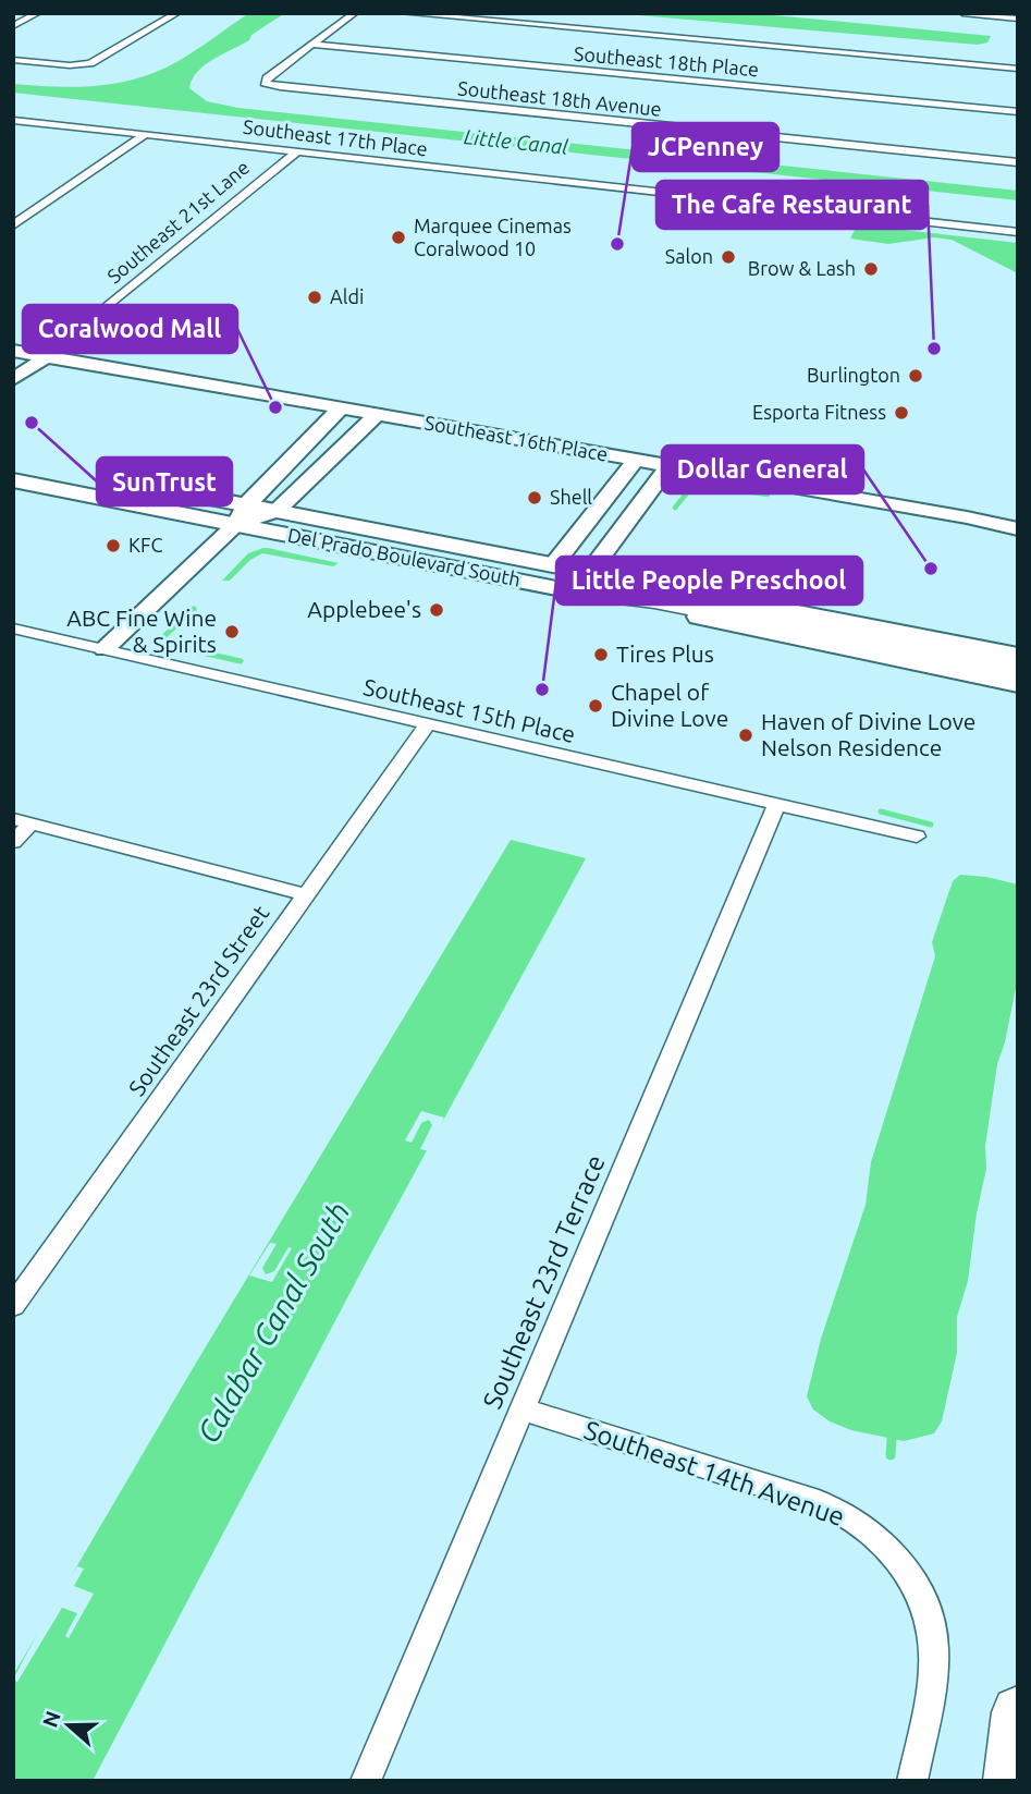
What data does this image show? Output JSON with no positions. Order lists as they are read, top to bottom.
{
  "streets": {
    "main road": ["Del Prado Boulevard South"],
    "street": [
      "Southeast 18th Place",
      "Southeast 18th Avenue",
      "Southeast 17th Place",
      "Southeast 21st Lane",
      "Southeast 16th Place",
      "Southeast 15th Place",
      "Southeast 23rd Street",
      "Southeast 23rd Terrace",
      "Southeast 14th Avenue"
    ]
  },
  "crossings": [
    ["Southeast 18th Place", "Southeast 18th Avenue"],
    ["Southeast 17th Place", "Southeast 21st Lane"],
    ["Southeast 21st Lane", "Southeast 16th Place"],
    ["Southeast 15th Place", "Southeast 23rd Street"],
    ["Southeast 15th Place", "Southeast 23rd Terrace"],
    ["Southeast 23rd Terrace", "Southeast 14th Avenue"]
  ],
  "water": ["Little Canal", "Calabar Canal South"],
  "places": [
    "Marquee Cinemas Coralwood 10",
    "JCPenney",
    "Salon",
    "Brow & Lash",
    "Aldi",
    "The Cafe Restaurant",
    "Burlington",
    "Coralwood Mall",
    "Esporta Fitness",
    "SunTrust",
    "Shell",
    "KFC",
    "Dollar General",
    "Applebee's",
    "ABC Fine Wine & Spirits",
    "Tires Plus",
    "Little People Preschool",
    "Chapel of Divine Love",
    "Haven of Divine Love Nelson Residence"
  ],
  "north": "left"
}
